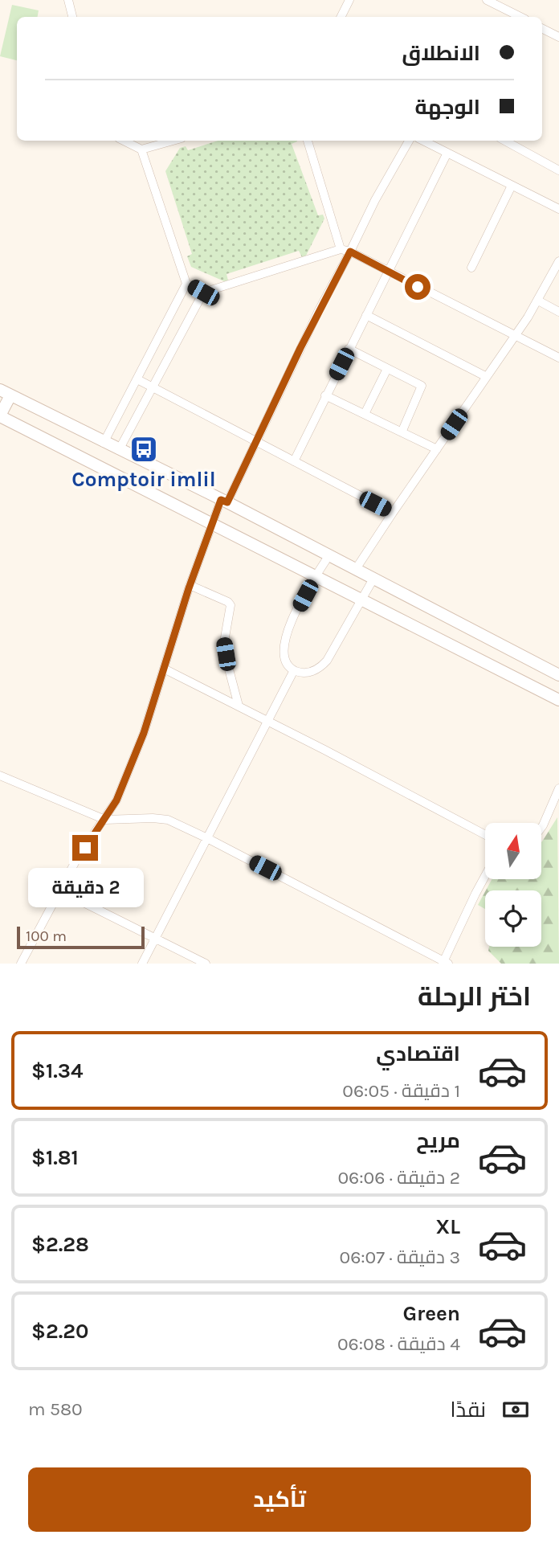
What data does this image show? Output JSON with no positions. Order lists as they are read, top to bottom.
{
  "places": {
    "bus stop": ["Comptoir imlil"]
  },
  "scale_bar": "100 m",
  "north": "top",
  "page": {
    "banner": ["الانطلاق", "الوجهة"],
    "bubble": "2 دقيقة",
    "scale": "100 m",
    "heading": "اختر الرحلة",
    "list": [
      {
        "name": "اقتصادي",
        "note": "1 دقيقة · 06:05",
        "value": "$1.34"
      },
      {
        "name": "مريح",
        "note": "2 دقيقة · 06:06",
        "value": "$1.81"
      },
      {
        "name": "XL",
        "note": "3 دقيقة · 06:07",
        "value": "$2.28"
      },
      {
        "name": "Green",
        "note": "4 دقيقة · 06:08",
        "value": "$2.20"
      }
    ],
    "pay": ["نقدًا", "580 m"],
    "buttons": "تأكيد"
  }
}
